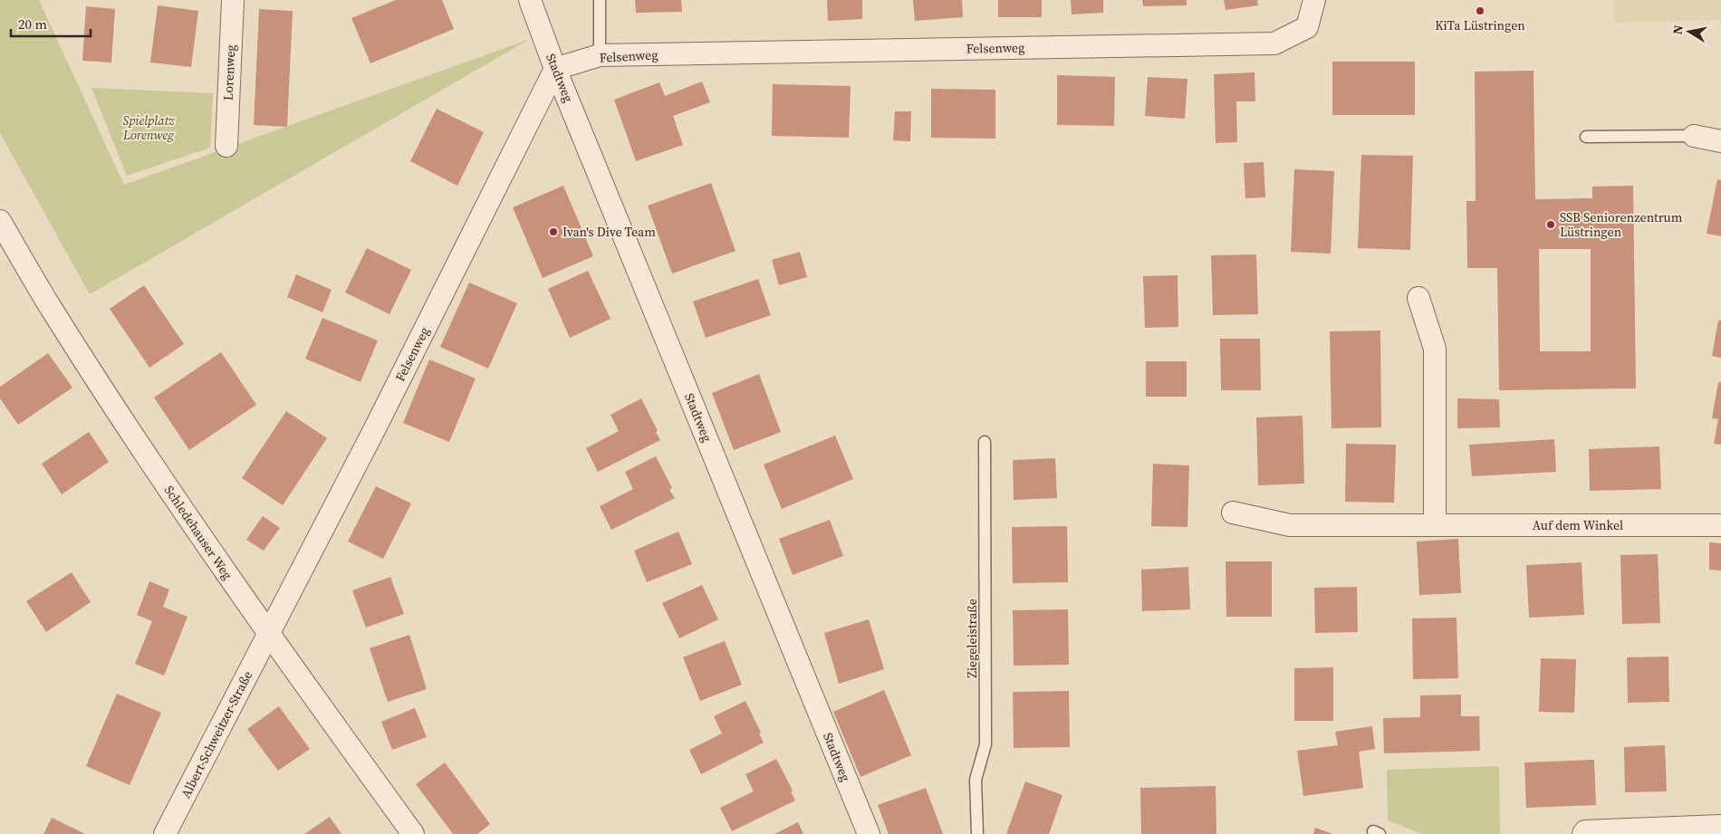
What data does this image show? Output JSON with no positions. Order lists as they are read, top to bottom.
{
  "streets": {
    "street": [
      "Felsenweg",
      "Lorenweg",
      "Stadtweg",
      "Auf dem Winkel",
      "Schledehauser Weg",
      "Albert-Schweitzer-Straße"
    ],
    "lane": ["Ziegeleistraße"]
  },
  "crossings": [
    ["Felsenweg", "Stadtweg"],
    ["Felsenweg", "Schledehauser Weg"],
    ["Felsenweg", "Albert-Schweitzer-Straße"],
    ["Schledehauser Weg", "Albert-Schweitzer-Straße"]
  ],
  "parks": ["Spielplatz Lorenweg"],
  "places": ["KiTa Lüstringen", "SSB Seniorenzentrum Lüstringen", "Ivan's Dive Team"],
  "scale_bar": "20 m",
  "north": "left"
}
